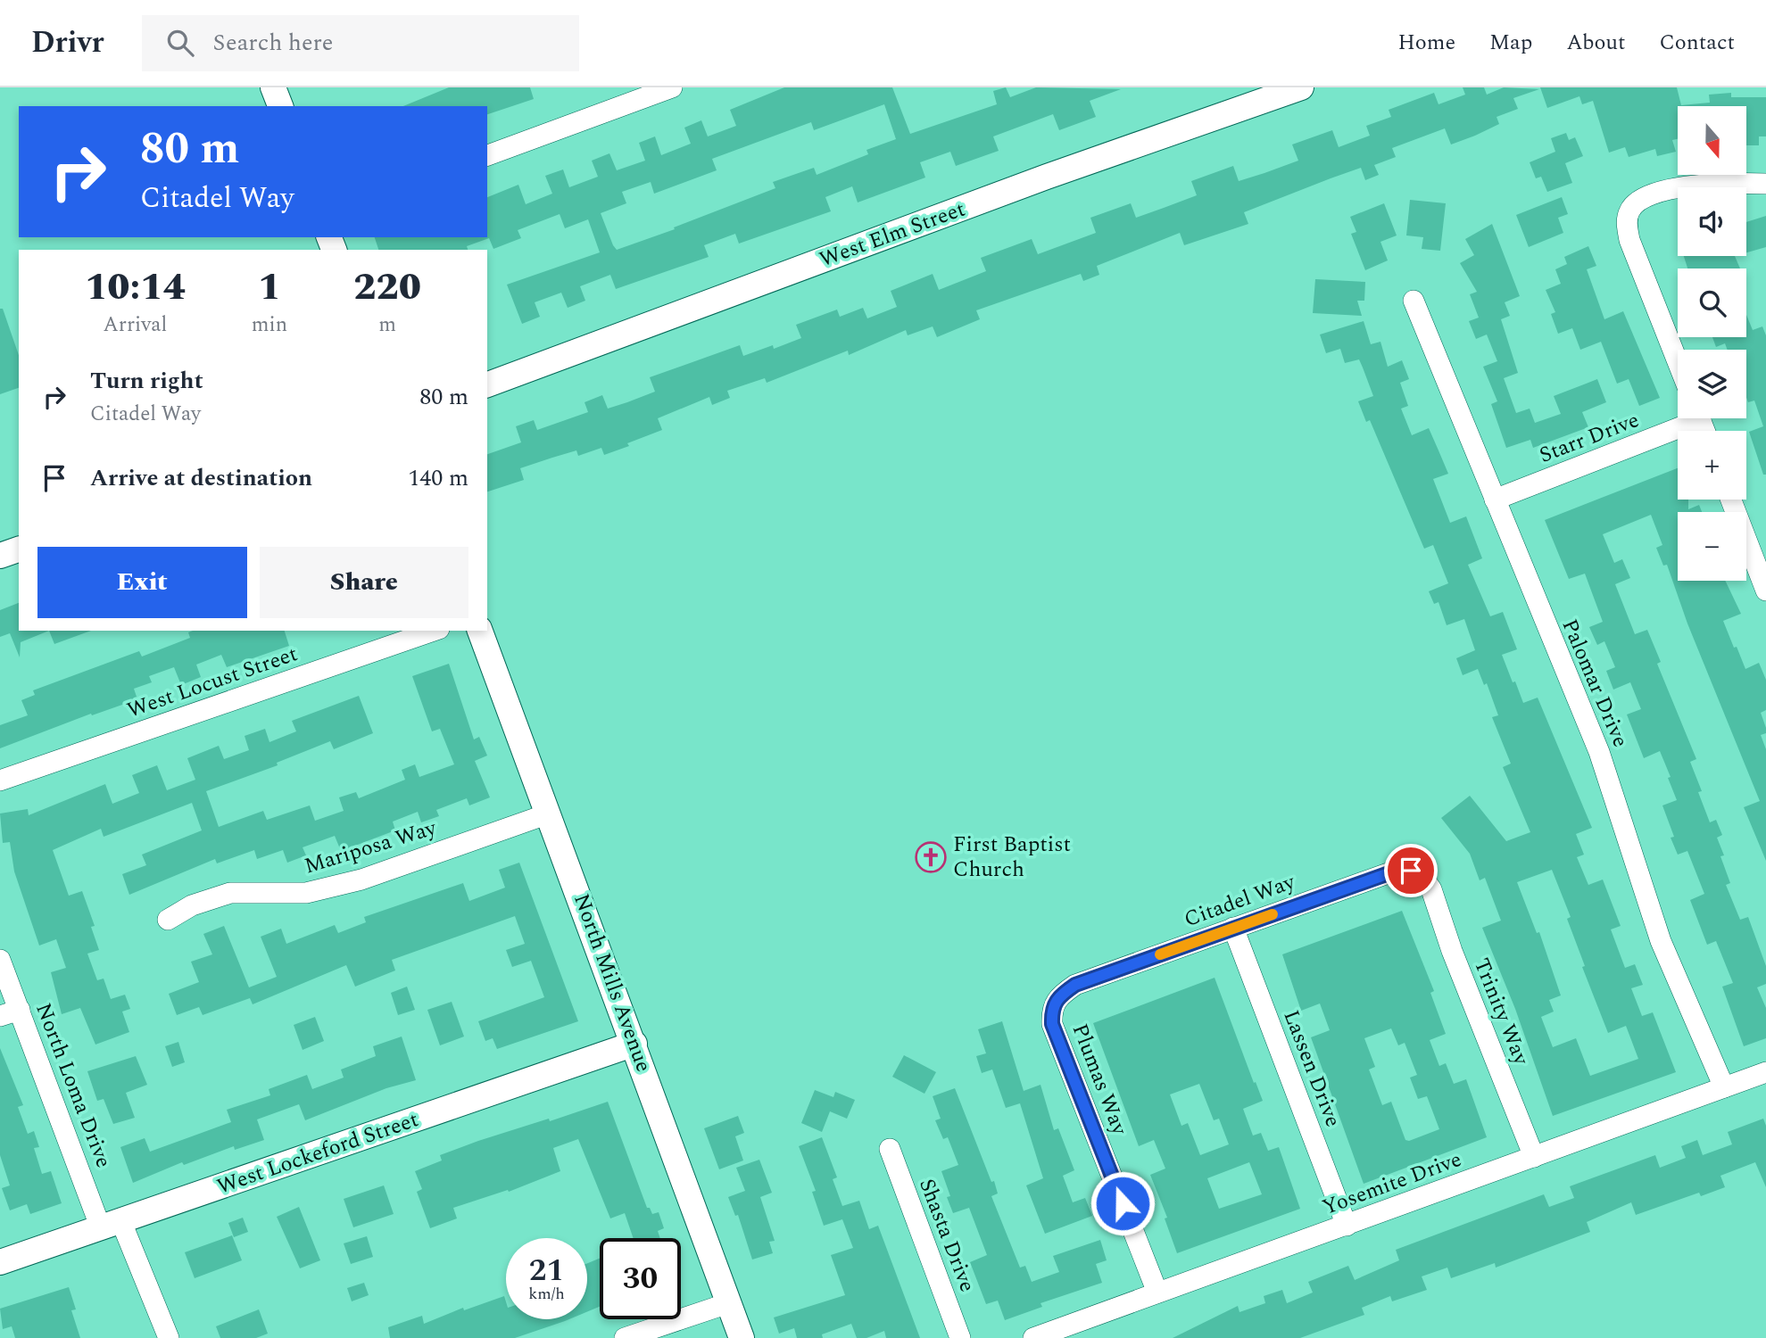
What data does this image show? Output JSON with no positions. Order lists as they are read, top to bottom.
{
  "streets": {
    "street": [
      "West Elm Street",
      "Starr Drive",
      "West Locust Street",
      "Palomar Drive",
      "Mariposa Way",
      "Citadel Way",
      "North Mills Avenue",
      "Trinity Way",
      "Lassen Drive",
      "Plumas Way",
      "North Loma Drive",
      "West Lockeford Street",
      "Yosemite Drive",
      "Shasta Drive"
    ]
  },
  "crossings": [
    ["Starr Drive", "Palomar Drive"],
    ["Palomar Drive", "Yosemite Drive"],
    ["Mariposa Way", "North Mills Avenue"],
    ["Citadel Way", "Trinity Way"],
    ["Citadel Way", "Lassen Drive"],
    ["Citadel Way", "Plumas Way"],
    ["North Mills Avenue", "West Lockeford Street"],
    ["Trinity Way", "Yosemite Drive"],
    ["Lassen Drive", "Yosemite Drive"],
    ["Plumas Way", "Yosemite Drive"],
    ["North Loma Drive", "West Lockeford Street"]
  ],
  "places": {
    "church": ["First Baptist Church"]
  },
  "north": "bottom",
  "page": {
    "header": "Drivr",
    "search": "Search here",
    "nav": [
      "Home",
      "Map",
      "About",
      "Contact"
    ],
    "map_buttons": ["+", "−"],
    "turn": ["80 m", "Citadel Way"],
    "eta": [
      "10:14",
      "Arrival",
      "1",
      "min",
      "220",
      "m"
    ],
    "list": [
      {
        "name": "Turn right",
        "note": "Citadel Way",
        "value": "80 m"
      },
      {
        "name": "Arrive at destination",
        "value": "140 m"
      }
    ],
    "buttons": ["Exit", "Share"],
    "speed": "21 km/h",
    "limit": "30"
  }
}
